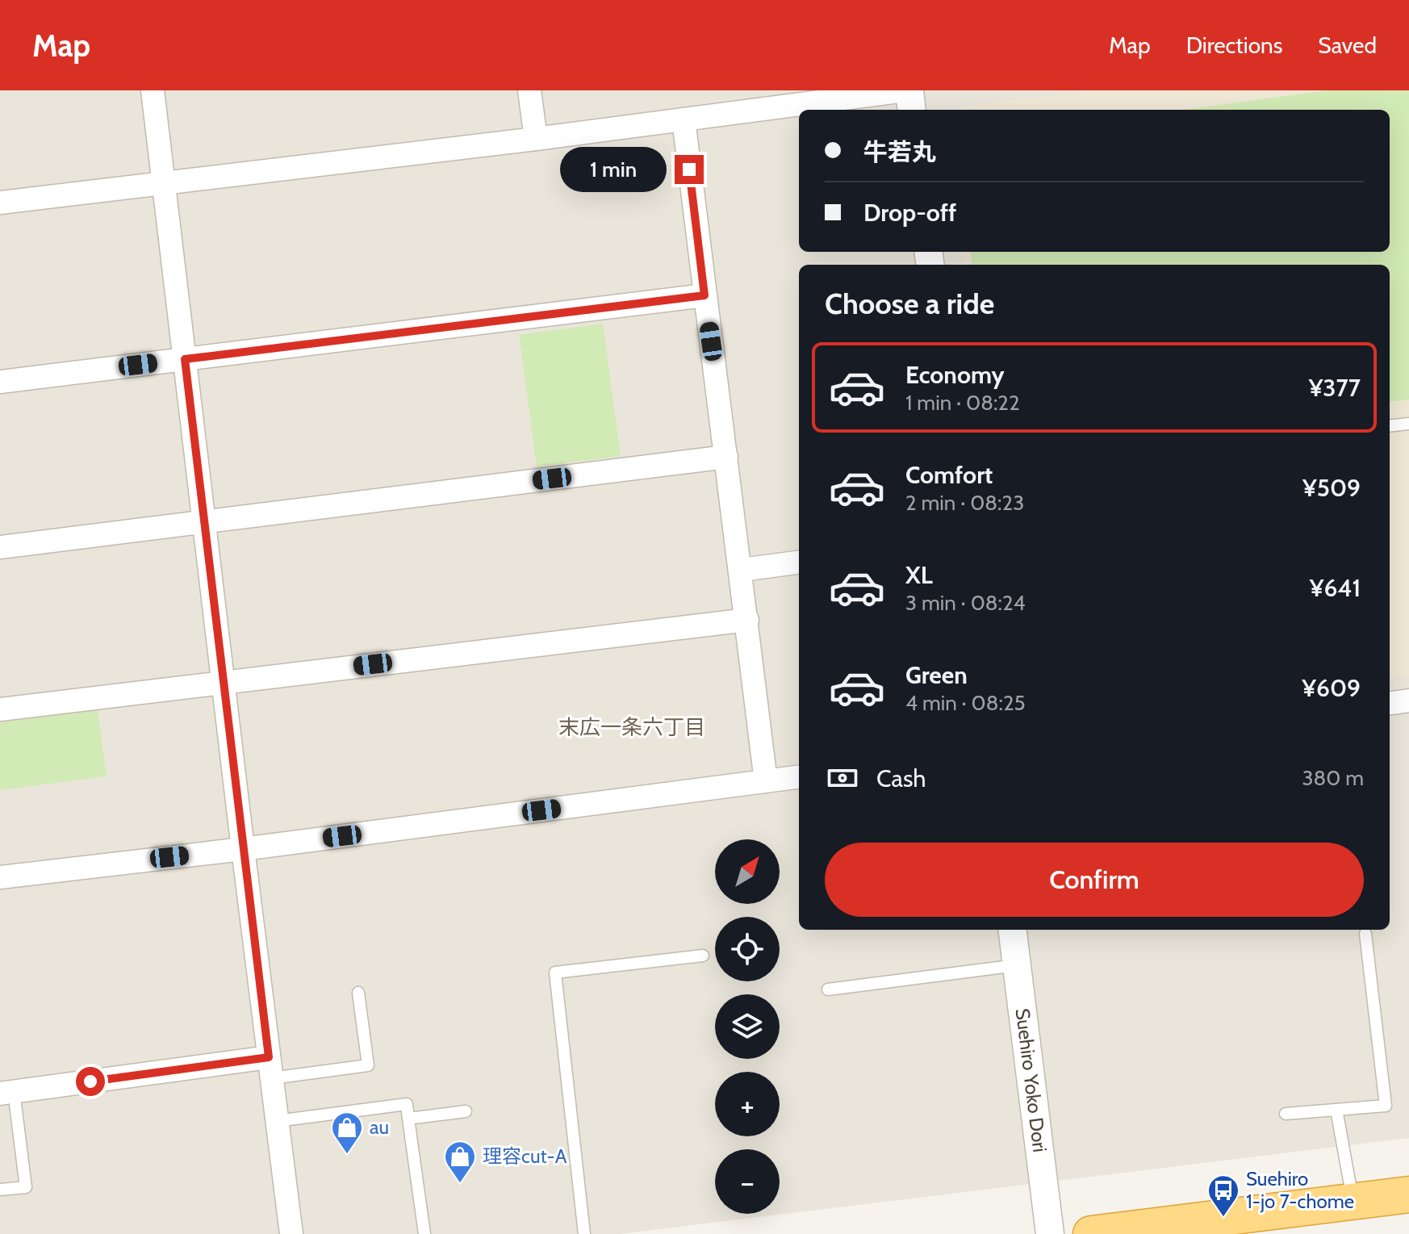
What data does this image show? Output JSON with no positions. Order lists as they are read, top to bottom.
{
  "streets": {
    "street": ["Suehiro Yoko Dori"]
  },
  "districts": ["末広一条六丁目"],
  "places": {
    "shop": ["au", "理容cut-A"],
    "bus stop": ["Suehiro 1-jo 7-chome"]
  },
  "north": "top right",
  "page": {
    "header": "Map",
    "nav": ["Map", "Directions", "Saved"],
    "banner": ["牛若丸", "Drop-off"],
    "bubble": "1 min",
    "heading": "Choose a ride",
    "list": [
      {
        "name": "Economy",
        "note": "1 min · 08:22",
        "value": "¥377"
      },
      {
        "name": "Comfort",
        "note": "2 min · 08:23",
        "value": "¥509"
      },
      {
        "name": "XL",
        "note": "3 min · 08:24",
        "value": "¥641"
      },
      {
        "name": "Green",
        "note": "4 min · 08:25",
        "value": "¥609"
      }
    ],
    "pay": ["Cash", "380 m"],
    "buttons": "Confirm",
    "map_buttons": ["+", "−"]
  }
}
